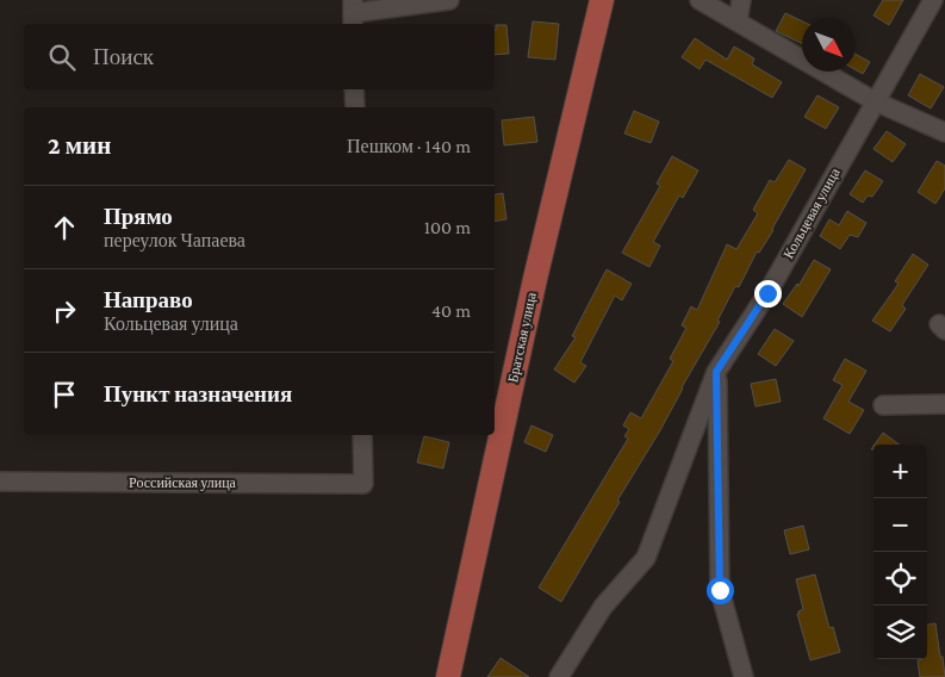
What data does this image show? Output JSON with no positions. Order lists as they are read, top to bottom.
{
  "streets": {
    "main road": ["Братская улица"],
    "street": ["Кольцевая улица", "Российская улица"]
  },
  "north": "bottom right",
  "page": {
    "search": "Поиск",
    "heading": ["2 мин", "Пешком · 140 m"],
    "list": [
      ["Прямо", "переулок Чапаева", "100 m"],
      ["Направо", "Кольцевая улица", "40 m"],
      "Пункт назначения"
    ],
    "map_buttons": ["+", "−"]
  }
}
